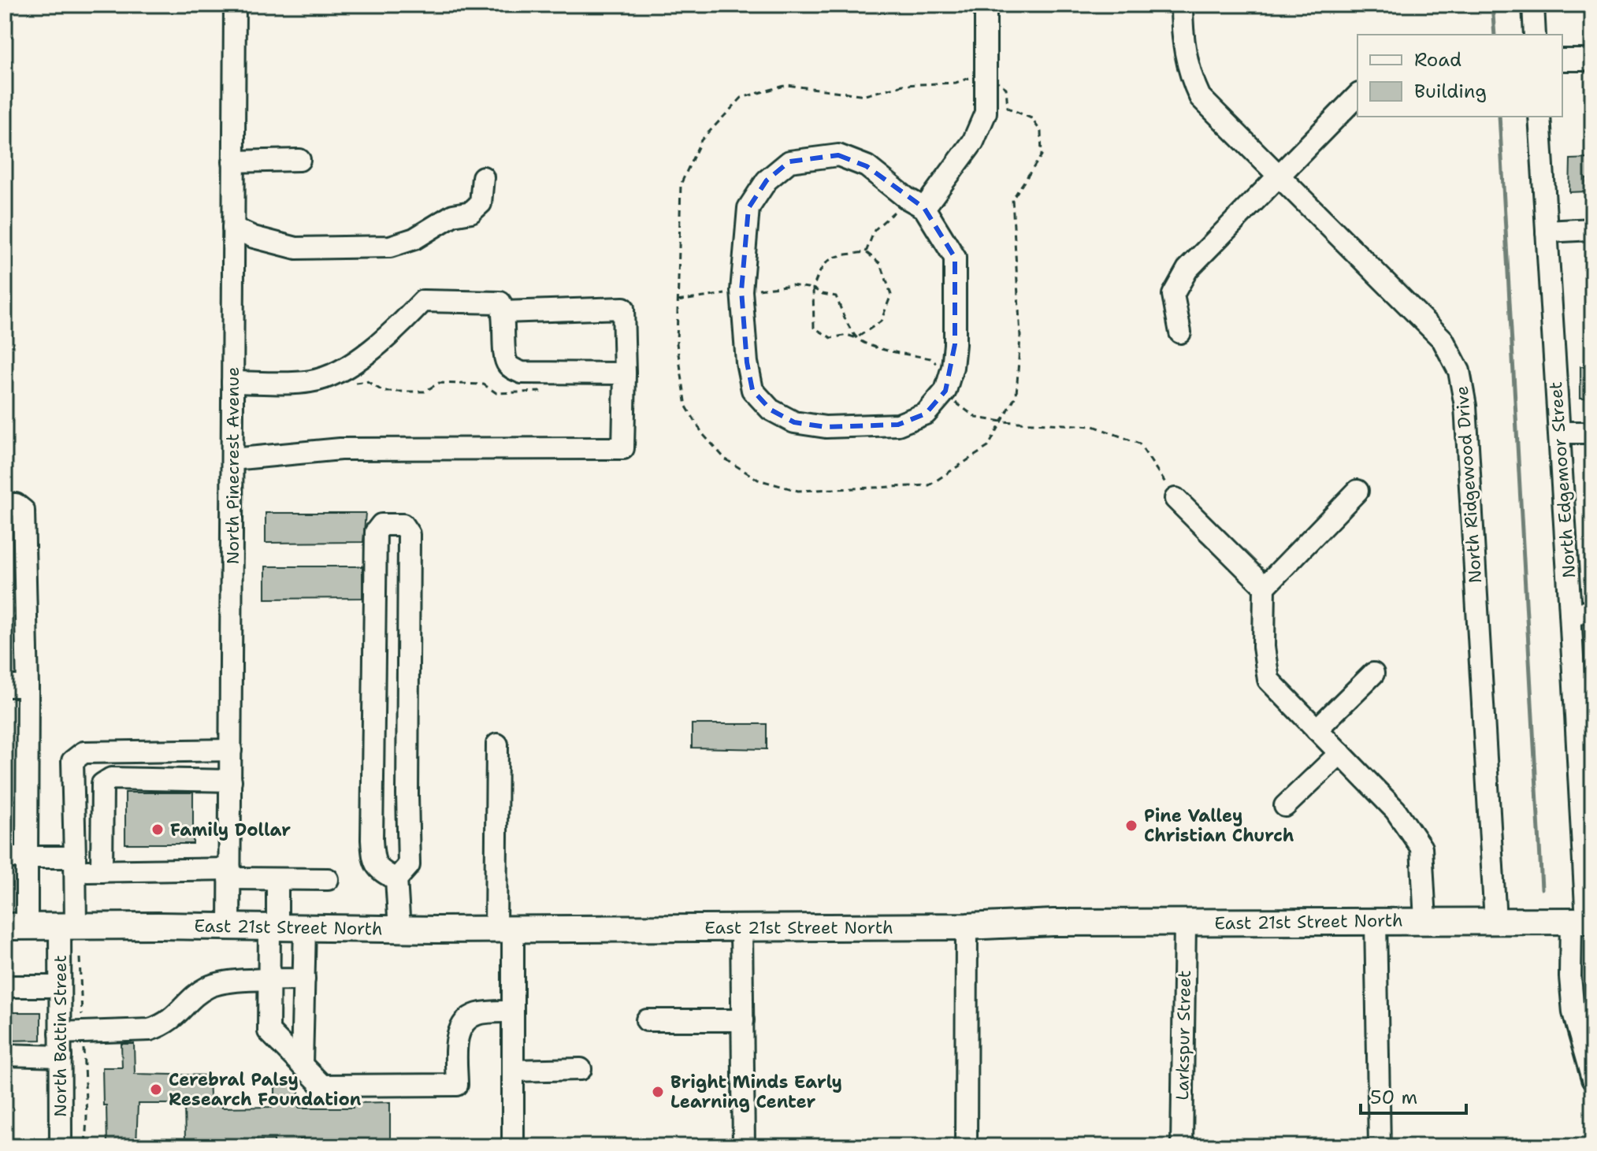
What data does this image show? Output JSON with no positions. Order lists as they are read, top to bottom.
{
  "streets": {
    "main road": ["East 21st Street North"],
    "street": [
      "North Pinecrest Avenue",
      "North Edgemoor Street",
      "North Ridgewood Drive",
      "Larkspur Street",
      "North Battin Street"
    ]
  },
  "crossings": [
    ["North Pinecrest Avenue", "East 21st Street North"],
    ["North Pinecrest Avenue", "North Battin Street"],
    ["North Edgemoor Street", "East 21st Street North"],
    ["North Ridgewood Drive", "East 21st Street North"],
    ["East 21st Street North", "Larkspur Street"],
    ["East 21st Street North", "North Battin Street"]
  ],
  "places": [
    "Pine Valley Christian Church",
    "Family Dollar",
    "Cerebral Palsy Research Foundation",
    "Bright Minds Early Learning Center"
  ],
  "legend": ["Road", "Building"],
  "scale_bar": "50 m"
}
